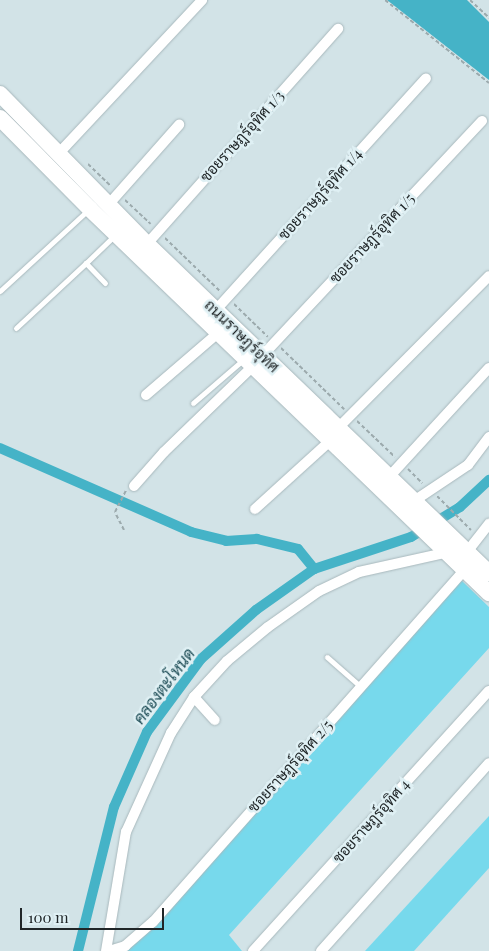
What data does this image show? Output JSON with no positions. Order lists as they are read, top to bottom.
{
  "streets": {
    "main road": ["ถนนราษฎร์อุทิศ"],
    "street": [
      "ซอยราษฎร์อุทิศ 1/3",
      "ซอยราษฎร์อุทิศ 1/4",
      "ซอยราษฎร์อุทิศ 1/5",
      "ซอยราษฎร์อุทิศ 2/5",
      "ซอยราษฎร์อุทิศ 4"
    ]
  },
  "crossings": [
    ["ซอยราษฎร์อุทิศ 1/3", "ถนนราษฎร์อุทิศ"],
    ["ซอยราษฎร์อุทิศ 1/4", "ถนนราษฎร์อุทิศ"],
    ["ซอยราษฎร์อุทิศ 1/5", "ถนนราษฎร์อุทิศ"],
    ["ถนนราษฎร์อุทิศ", "ซอยราษฎร์อุทิศ 2/5"]
  ],
  "water": ["คลองตะโหนด"],
  "scale_bar": "100 m"
}
